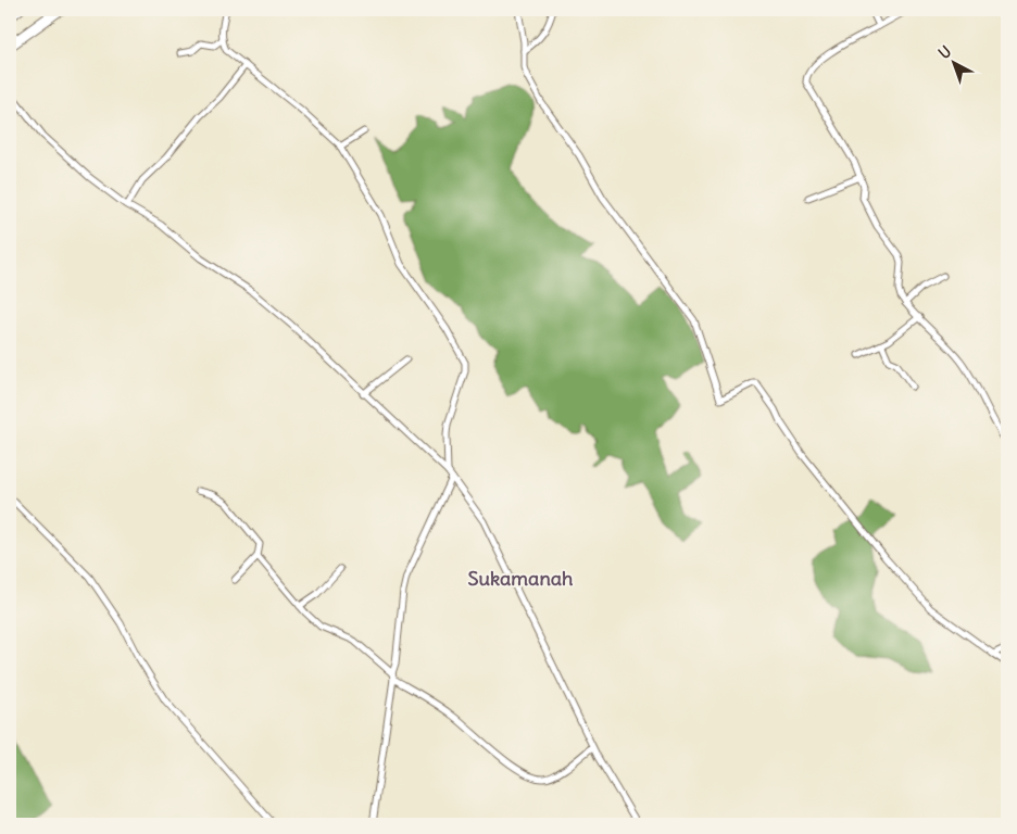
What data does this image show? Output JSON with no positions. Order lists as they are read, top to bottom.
{
  "districts": ["Sukamanah"],
  "north": "top left"
}
